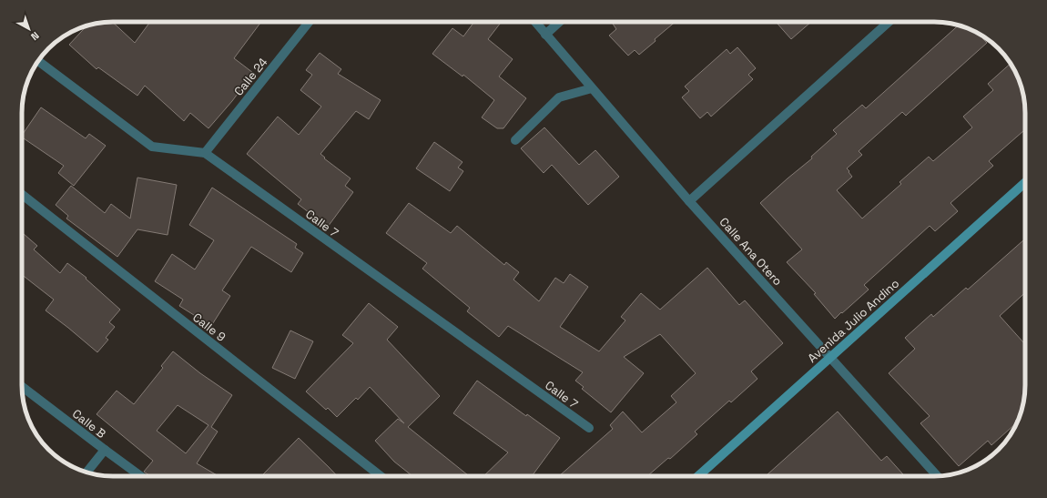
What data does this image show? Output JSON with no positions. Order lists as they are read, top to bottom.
{
  "streets": {
    "street": [
      "Calle 24",
      "Calle 7",
      "Calle Ana Otero",
      "Avenida Julio Andino",
      "Calle 9",
      "Calle B"
    ]
  },
  "crossings": [
    ["Calle 24", "Calle 7"],
    ["Calle Ana Otero", "Avenida Julio Andino"]
  ],
  "north": "bottom right"
}
